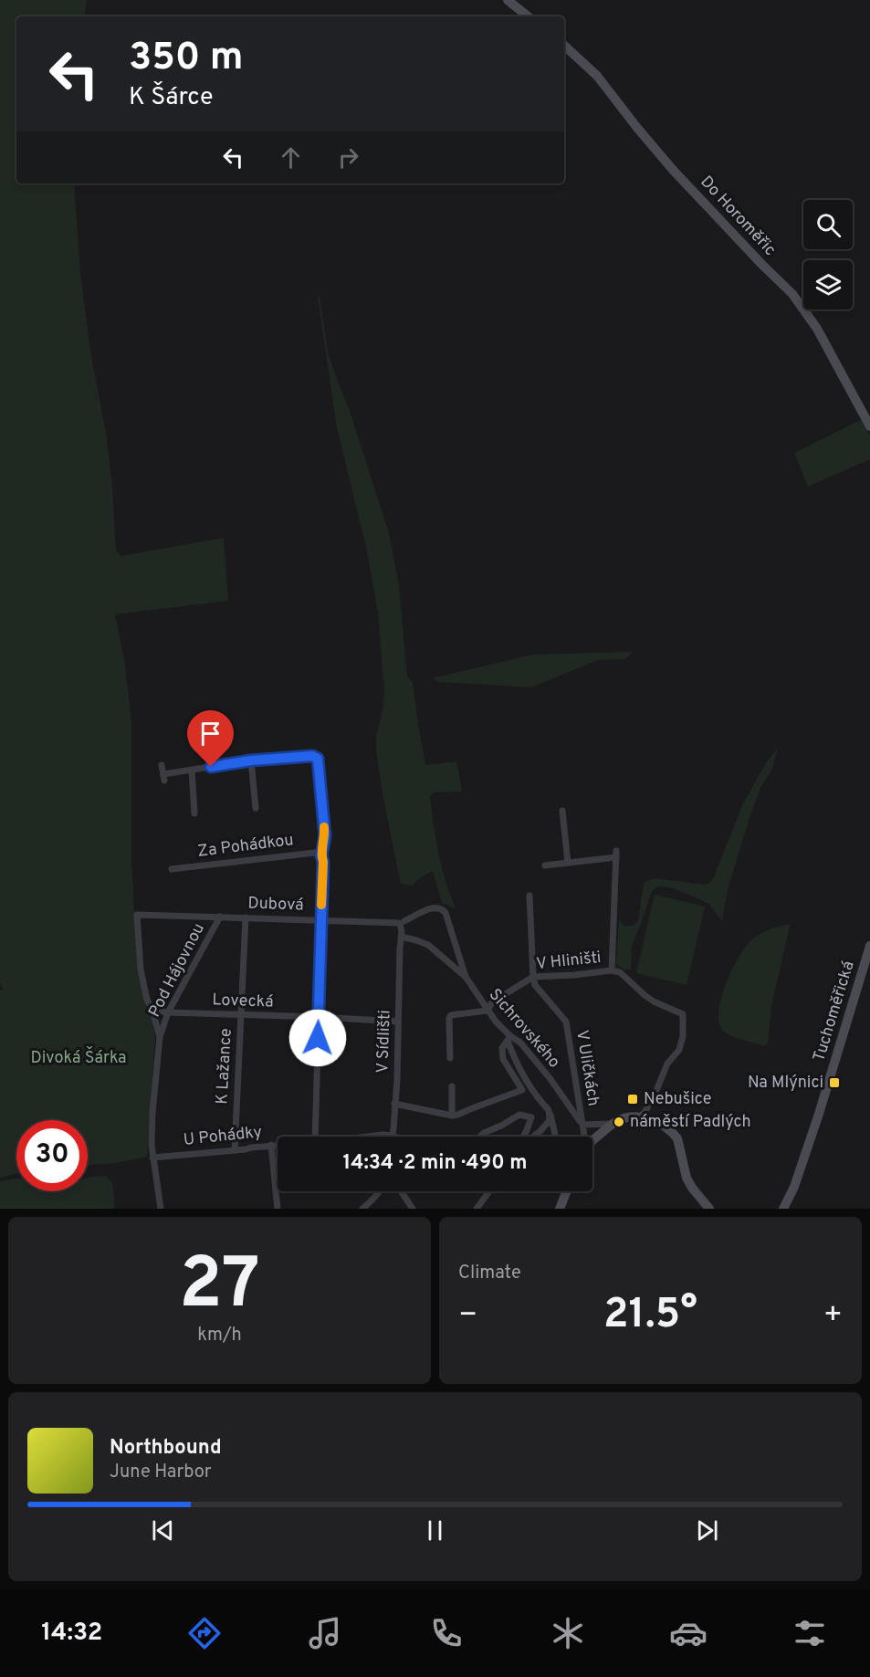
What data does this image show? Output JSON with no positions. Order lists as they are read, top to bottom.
{
  "streets": {
    "street": [
      "Do Horoměřic",
      "Za Pohádkou",
      "Dubová",
      "V Hliništi",
      "Pod Hájovnou",
      "Lovecká",
      "Tuchoměřická",
      "Sichrovského",
      "V Sídlišti",
      "K Lažance",
      "V Uličkách",
      "U Pohádky"
    ]
  },
  "crossings": [
    ["Dubová", "Pod Hájovnou"],
    ["Dubová", "Sichrovského"],
    ["Dubová", "V Sídlišti"],
    ["Dubová", "K Lažance"],
    ["V Hliništi", "Sichrovského"],
    ["V Hliništi", "V Uličkách"],
    ["Pod Hájovnou", "Lovecká"],
    ["Pod Hájovnou", "U Pohádky"],
    ["Lovecká", "V Sídlišti"],
    ["Lovecká", "K Lažance"],
    ["Sichrovského", "V Sídlišti"],
    ["Sichrovského", "V Uličkách"],
    ["V Sídlišti", "U Pohádky"],
    ["K Lažance", "U Pohádky"]
  ],
  "parks": ["Divoká Šárka"],
  "places": {
    "transit": ["Na Mlýnici", "Nebušice"],
    "other": ["náměstí Padlých"]
  },
  "page": {
    "turn": ["350 m", "K Šárce"],
    "limit": "30",
    "trip": "14:34 · 2 min · 490 m",
    "tile": [
      ["27", "km/h"],
      "Climate"
    ],
    "heat": ["−", "21.5°", "+"],
    "song": ["Northbound", "June Harbor"],
    "tabs": "14:32"
  }
}
